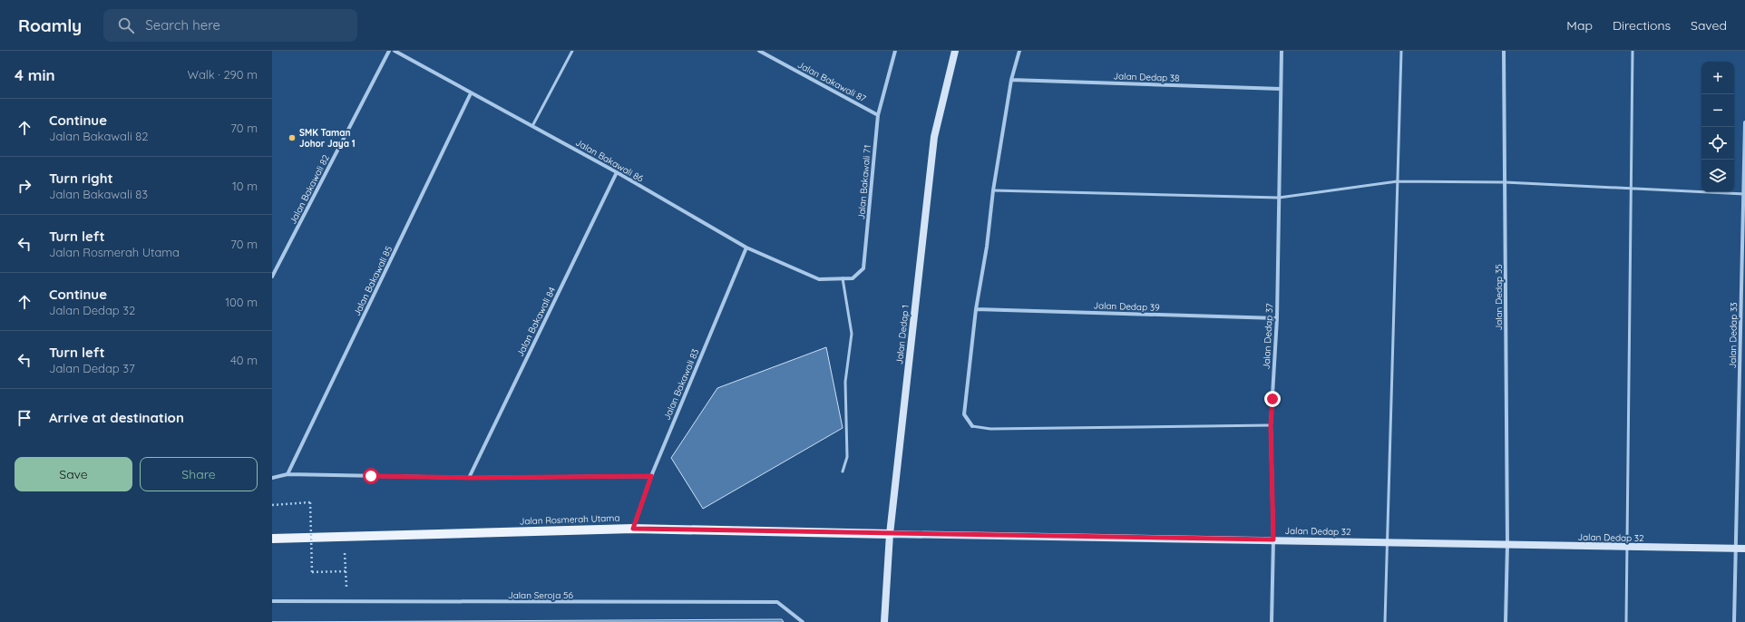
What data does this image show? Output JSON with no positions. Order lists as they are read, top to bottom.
{
  "streets": {
    "main road": ["Jalan Rosmerah Utama"],
    "street": [
      "Jalan Dedap 38",
      "Jalan Bakawali 87",
      "Jalan Bakawali 86",
      "Jalan Bakawali 71",
      "Jalan Bakawali 82",
      "Jalan Bakawali 85",
      "Jalan Dedap 35",
      "Jalan Dedap 39",
      "Jalan Bakawali 84",
      "Jalan Dedap 1",
      "Jalan Dedap 33",
      "Jalan Dedap 37",
      "Jalan Bakawali 83",
      "Jalan Dedap 32",
      "Jalan Seroja 56"
    ]
  },
  "crossings": [
    ["Jalan Dedap 38", "Jalan Dedap 37"],
    ["Jalan Bakawali 87", "Jalan Bakawali 71"],
    ["Jalan Bakawali 86", "Jalan Bakawali 71"],
    ["Jalan Bakawali 86", "Jalan Bakawali 85"],
    ["Jalan Bakawali 86", "Jalan Bakawali 84"],
    ["Jalan Bakawali 86", "Jalan Bakawali 83"],
    ["Jalan Dedap 35", "Jalan Dedap 32"],
    ["Jalan Dedap 39", "Jalan Dedap 37"],
    ["Jalan Dedap 1", "Jalan Rosmerah Utama"],
    ["Jalan Dedap 1", "Jalan Dedap 32"],
    ["Jalan Dedap 33", "Jalan Dedap 32"],
    ["Jalan Dedap 37", "Jalan Dedap 32"],
    ["Jalan Bakawali 83", "Jalan Rosmerah Utama"],
    ["Jalan Rosmerah Utama", "Jalan Dedap 32"]
  ],
  "places": ["SMK Taman Johor Jaya 1"],
  "page": {
    "header": "Roamly",
    "search": "Search here",
    "nav": ["Map", "Directions", "Saved"],
    "heading": ["4 min", "Walk · 290 m"],
    "map_buttons": ["+", "−"],
    "list": [
      ["Continue", "Jalan Bakawali 82", "70 m"],
      ["Turn right", "Jalan Bakawali 83", "10 m"],
      ["Turn left", "Jalan Rosmerah Utama", "70 m"],
      ["Continue", "Jalan Dedap 32", "100 m"],
      ["Turn left", "Jalan Dedap 37", "40 m"],
      "Arrive at destination"
    ],
    "buttons": ["Save", "Share"]
  }
}
